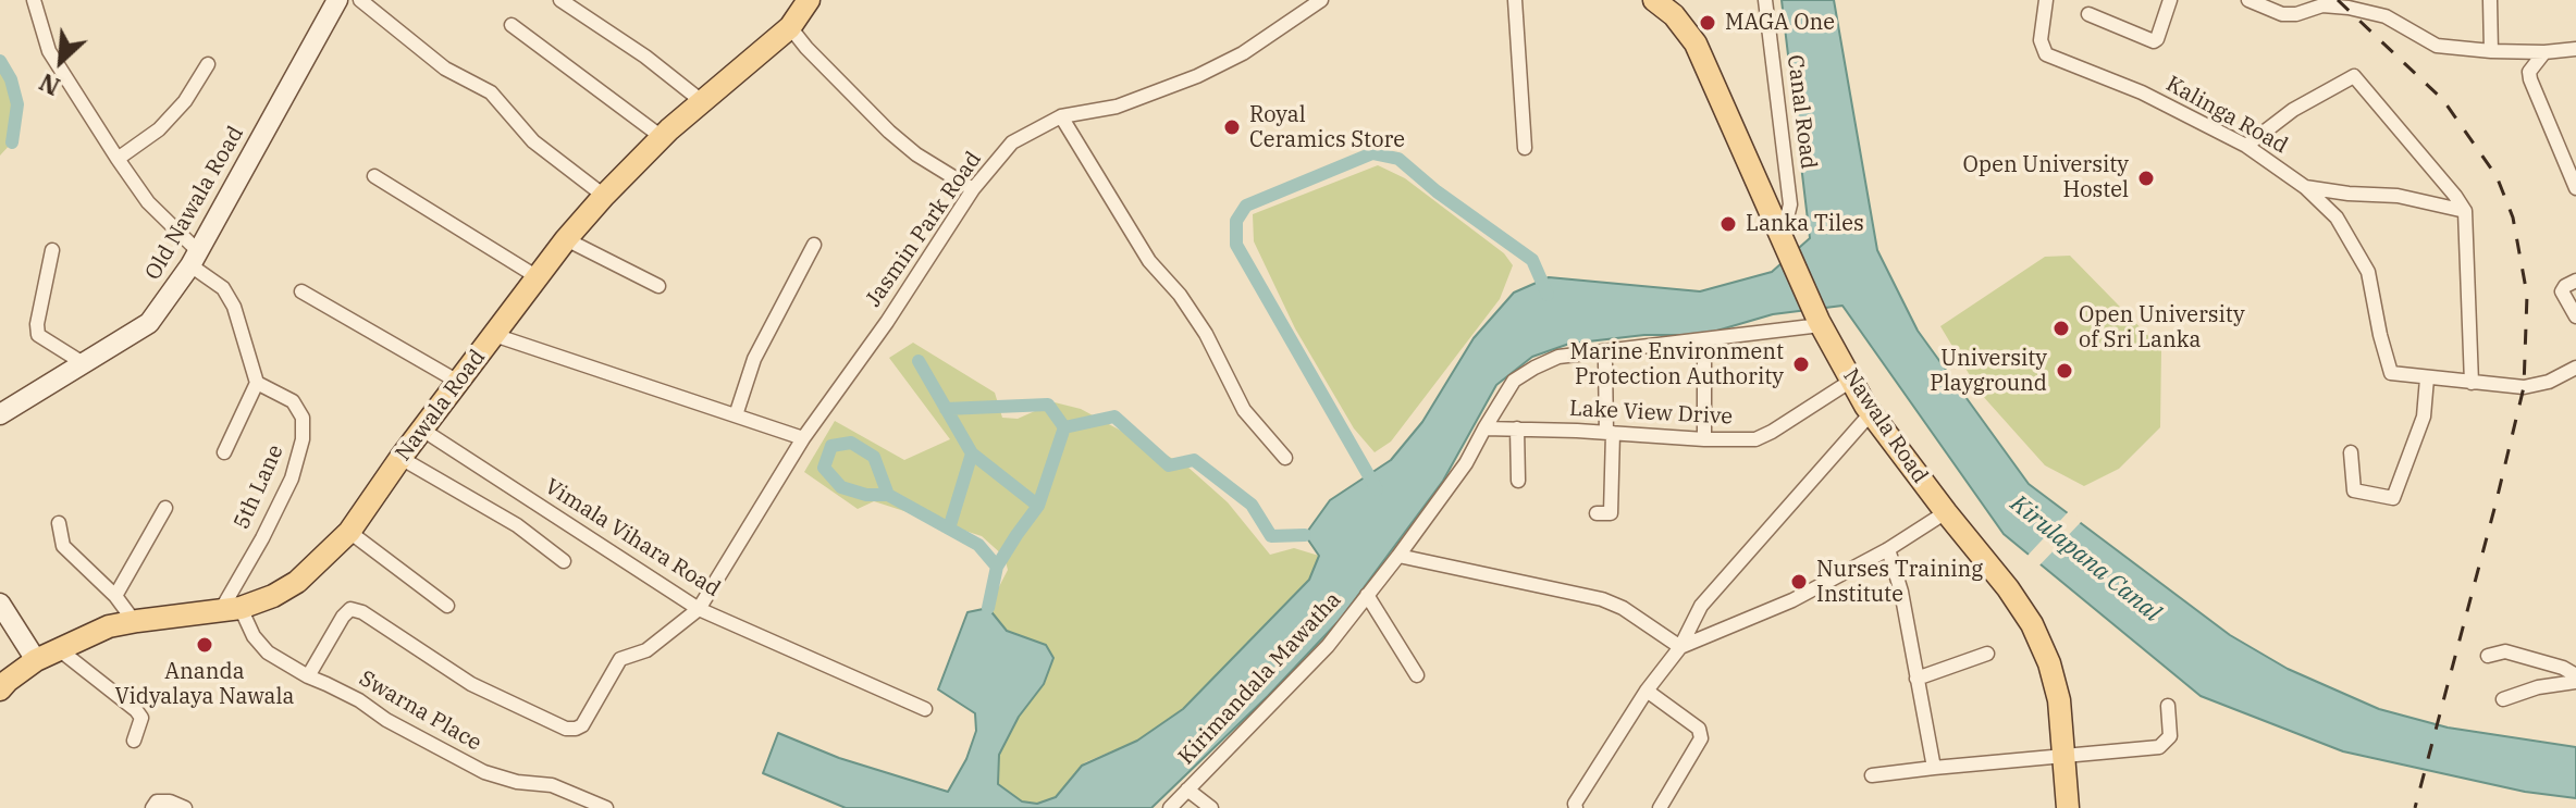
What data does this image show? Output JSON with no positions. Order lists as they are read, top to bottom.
{
  "streets": {
    "main road": ["Nawala Road"],
    "street": [
      "Canal Road",
      "Kalinga Road",
      "Old Nawala Road",
      "Jasmin Park Road",
      "Lake View Drive",
      "5th Lane",
      "Vimala Vihara Road",
      "Kirimandala Mawatha",
      "Swarna Place"
    ]
  },
  "crossings": [
    ["Canal Road", "Nawala Road"],
    ["Jasmin Park Road", "Vimala Vihara Road"],
    ["Jasmin Park Road", "Swarna Place"],
    ["Nawala Road", "Lake View Drive"],
    ["Nawala Road", "5th Lane"],
    ["Nawala Road", "Vimala Vihara Road"],
    ["Nawala Road", "Kirimandala Mawatha"],
    ["Nawala Road", "Swarna Place"],
    ["Lake View Drive", "Kirimandala Mawatha"],
    ["5th Lane", "Swarna Place"]
  ],
  "water": ["Kirulapana Canal"],
  "places": [
    "MAGA One",
    "Royal Ceramics Store",
    "Open University Hostel",
    "Lanka Tiles",
    "Open University of Sri Lanka",
    "Marine Environment Protection Authority",
    "University Playground",
    "Nurses Training Institute",
    "Ananda Vidyalaya Nawala"
  ],
  "north": "bottom left"
}
